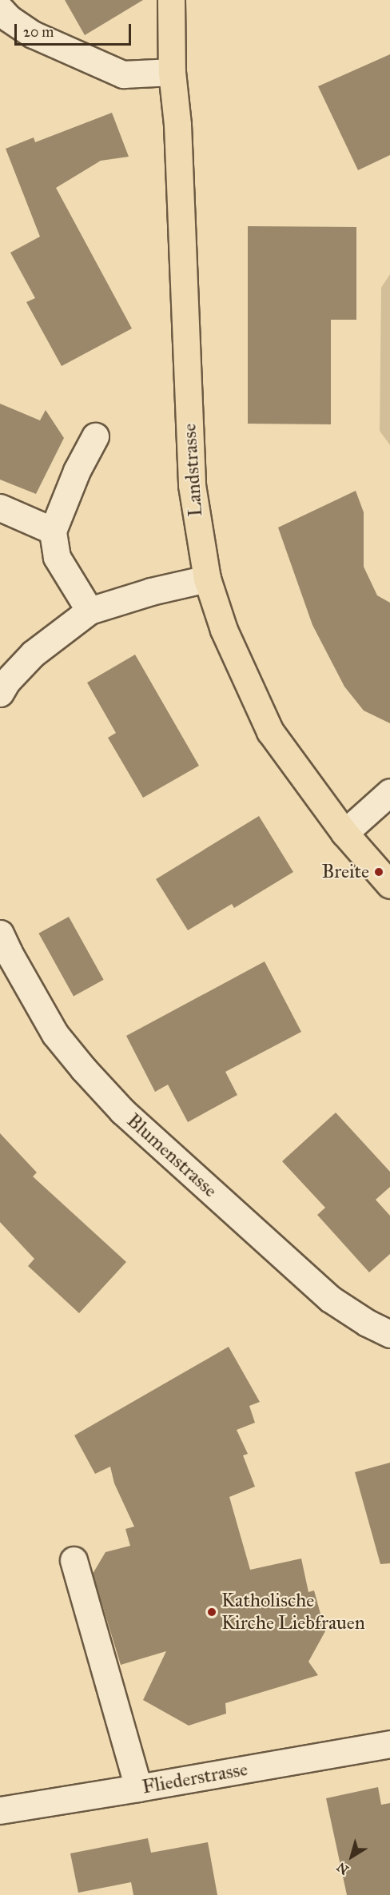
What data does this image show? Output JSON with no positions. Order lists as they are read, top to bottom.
{
  "streets": {
    "main road": ["Landstrasse"],
    "street": ["Blumenstrasse", "Fliederstrasse"]
  },
  "places": ["Breite", "Katholische Kirche Liebfrauen"],
  "scale_bar": "20 m",
  "north": "bottom left"
}
